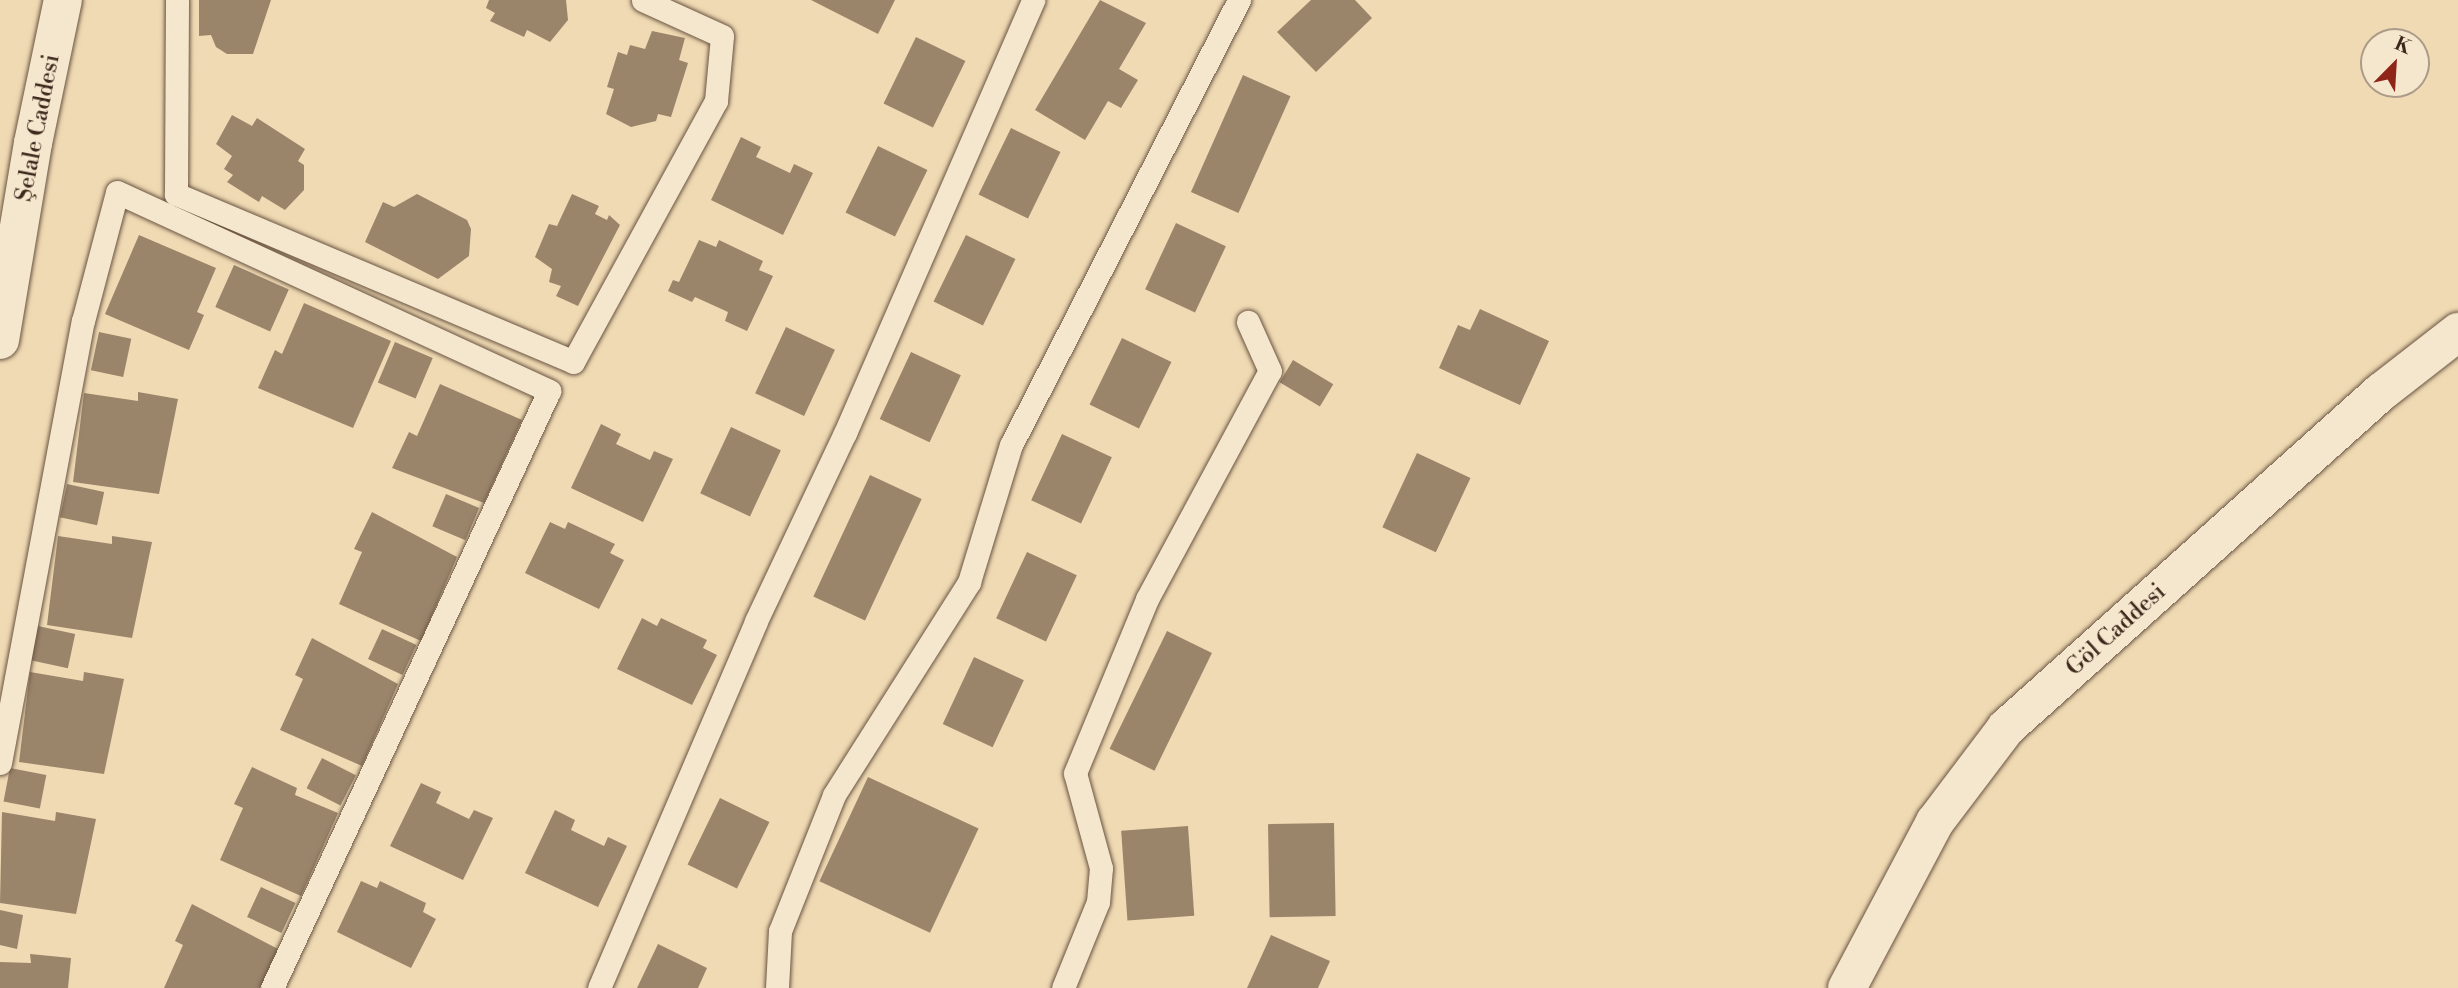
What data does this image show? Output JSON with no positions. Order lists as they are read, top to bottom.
{
  "streets": {
    "street": ["Şelale Caddesi", "Göl Caddesi"]
  },
  "north": "top right"
}
